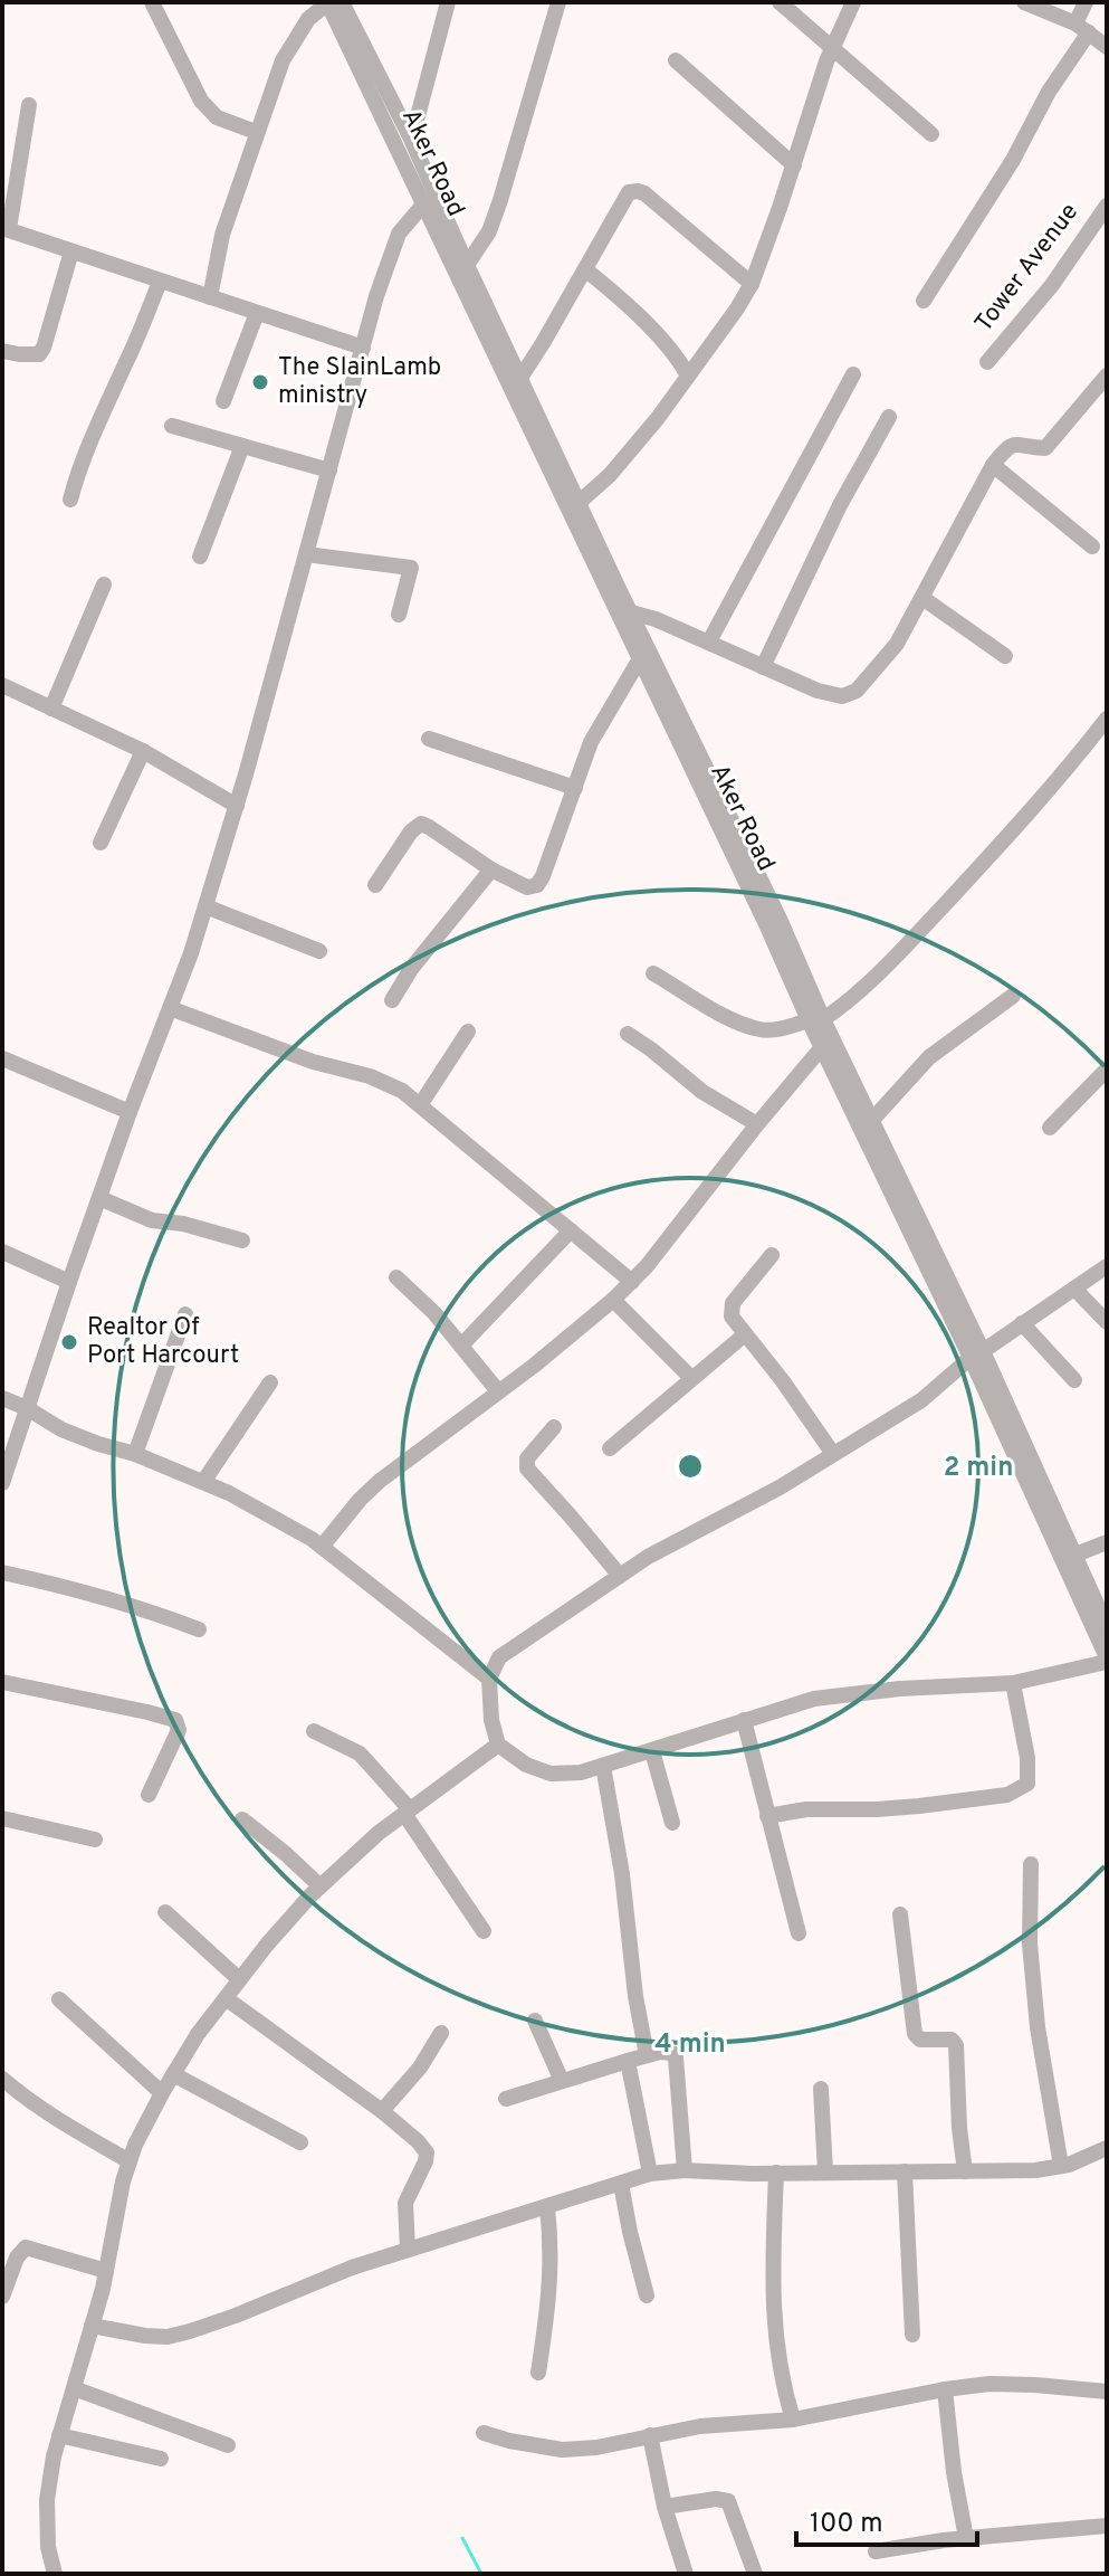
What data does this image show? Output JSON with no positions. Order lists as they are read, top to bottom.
{
  "streets": {
    "street": ["Aker Road", "Tower Avenue"]
  },
  "places": ["The SlainLamb ministry", "Realtor Of Port Harcourt"],
  "scale_bar": "100 m",
  "rings": ["2 min", "4 min"]
}
